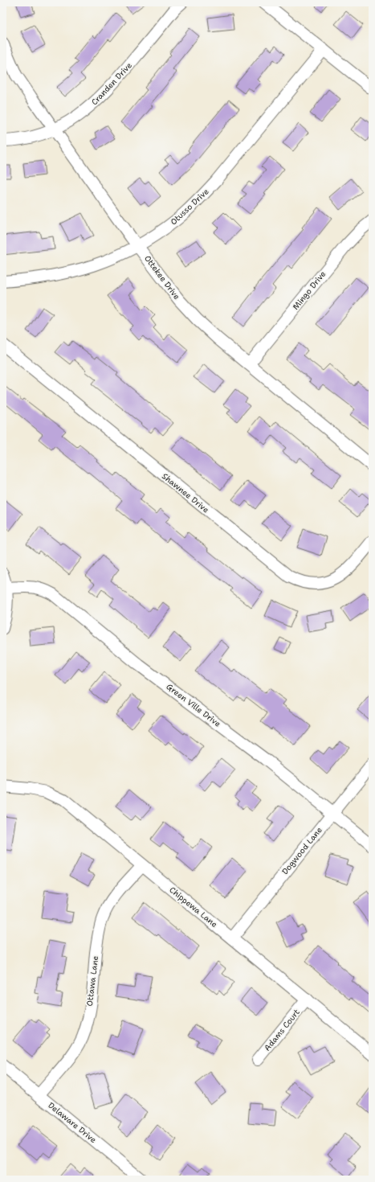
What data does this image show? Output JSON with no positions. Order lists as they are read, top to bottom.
{
  "streets": {
    "street": [
      "Cranden Drive",
      "Otusso Drive",
      "Ottekee Drive",
      "Mingo Drive",
      "Shawnee Drive",
      "Green Ville Drive",
      "Dogwood Lane",
      "Chippewa Lane",
      "Ottawa Lane",
      "Adams Court",
      "Delaware Drive"
    ]
  },
  "crossings": [
    ["Cranden Drive", "Ottekee Drive"],
    ["Otusso Drive", "Ottekee Drive"],
    ["Ottekee Drive", "Mingo Drive"],
    ["Green Ville Drive", "Dogwood Lane"],
    ["Dogwood Lane", "Chippewa Lane"],
    ["Chippewa Lane", "Ottawa Lane"],
    ["Chippewa Lane", "Adams Court"],
    ["Ottawa Lane", "Delaware Drive"]
  ]
}
